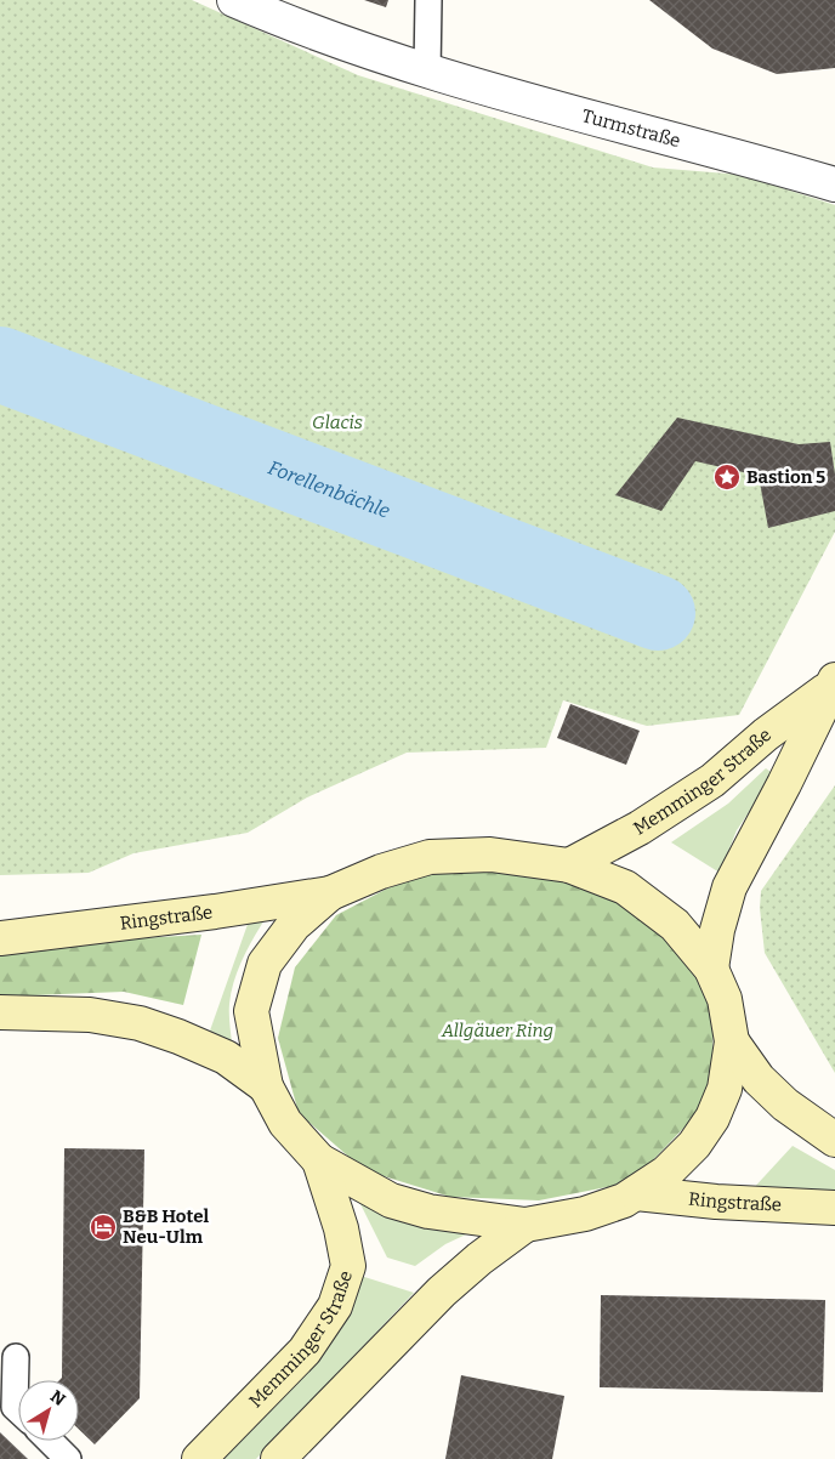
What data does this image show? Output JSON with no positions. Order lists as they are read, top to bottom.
{
  "streets": {
    "main road": ["Memminger Straße", "Ringstraße"],
    "street": ["Turmstraße"]
  },
  "water": ["Forellenbächle"],
  "parks": ["Glacis", "Allgäuer Ring"],
  "places": {
    "place": ["Bastion 5"],
    "hotel": ["B&B Hotel Neu-Ulm"]
  },
  "north": "top right"
}
